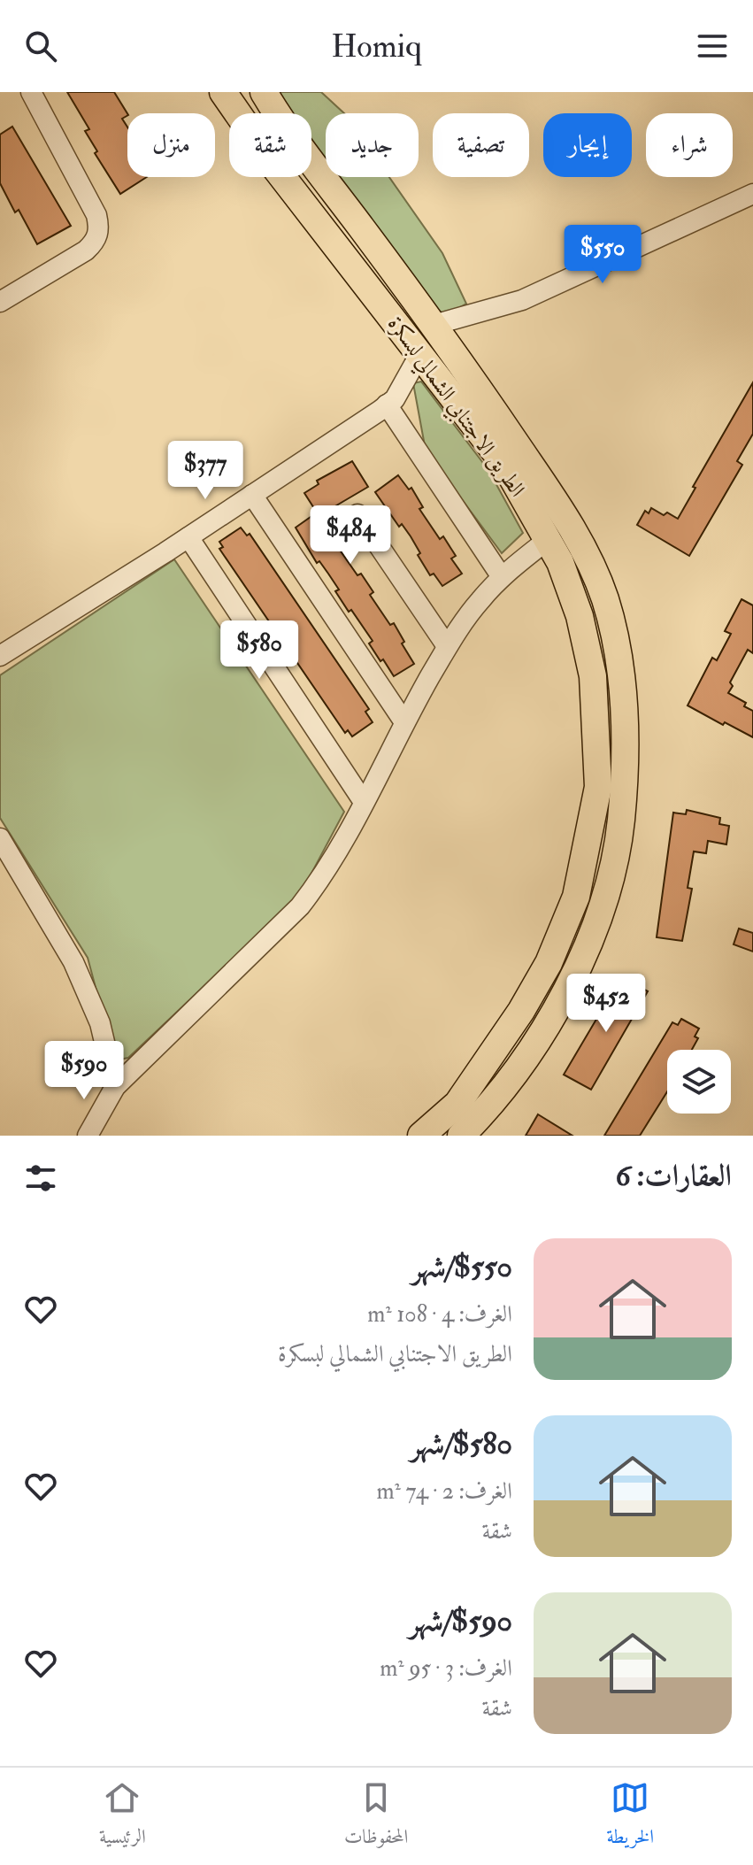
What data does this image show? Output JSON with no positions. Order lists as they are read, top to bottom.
{
  "streets": {
    "highway": ["الطريق الاجتنابي الشمالي لبسكرة"]
  },
  "page": {
    "header": "Homiq",
    "chip": [
      "شراء",
      "إيجار",
      "تصفية",
      "جديد",
      "شقة",
      "منزل"
    ],
    "price": [
      "$550",
      "$377",
      "$484",
      "$580",
      "$452",
      "$590"
    ],
    "heading": "العقارات: 6",
    "list": [
      {
        "name": "$550/شهر",
        "note": "الغرف: 4 · 108 m² · الطريق الاجتنابي الشمالي لبسكرة"
      },
      {
        "name": "$580/شهر",
        "note": "الغرف: 2 · 74 m² · شقة"
      },
      {
        "name": "$590/شهر",
        "note": "الغرف: 3 · 95 m² · شقة"
      }
    ],
    "tabs": ["الخريطة", "المحفوظات", "الرئيسية"]
  }
}
